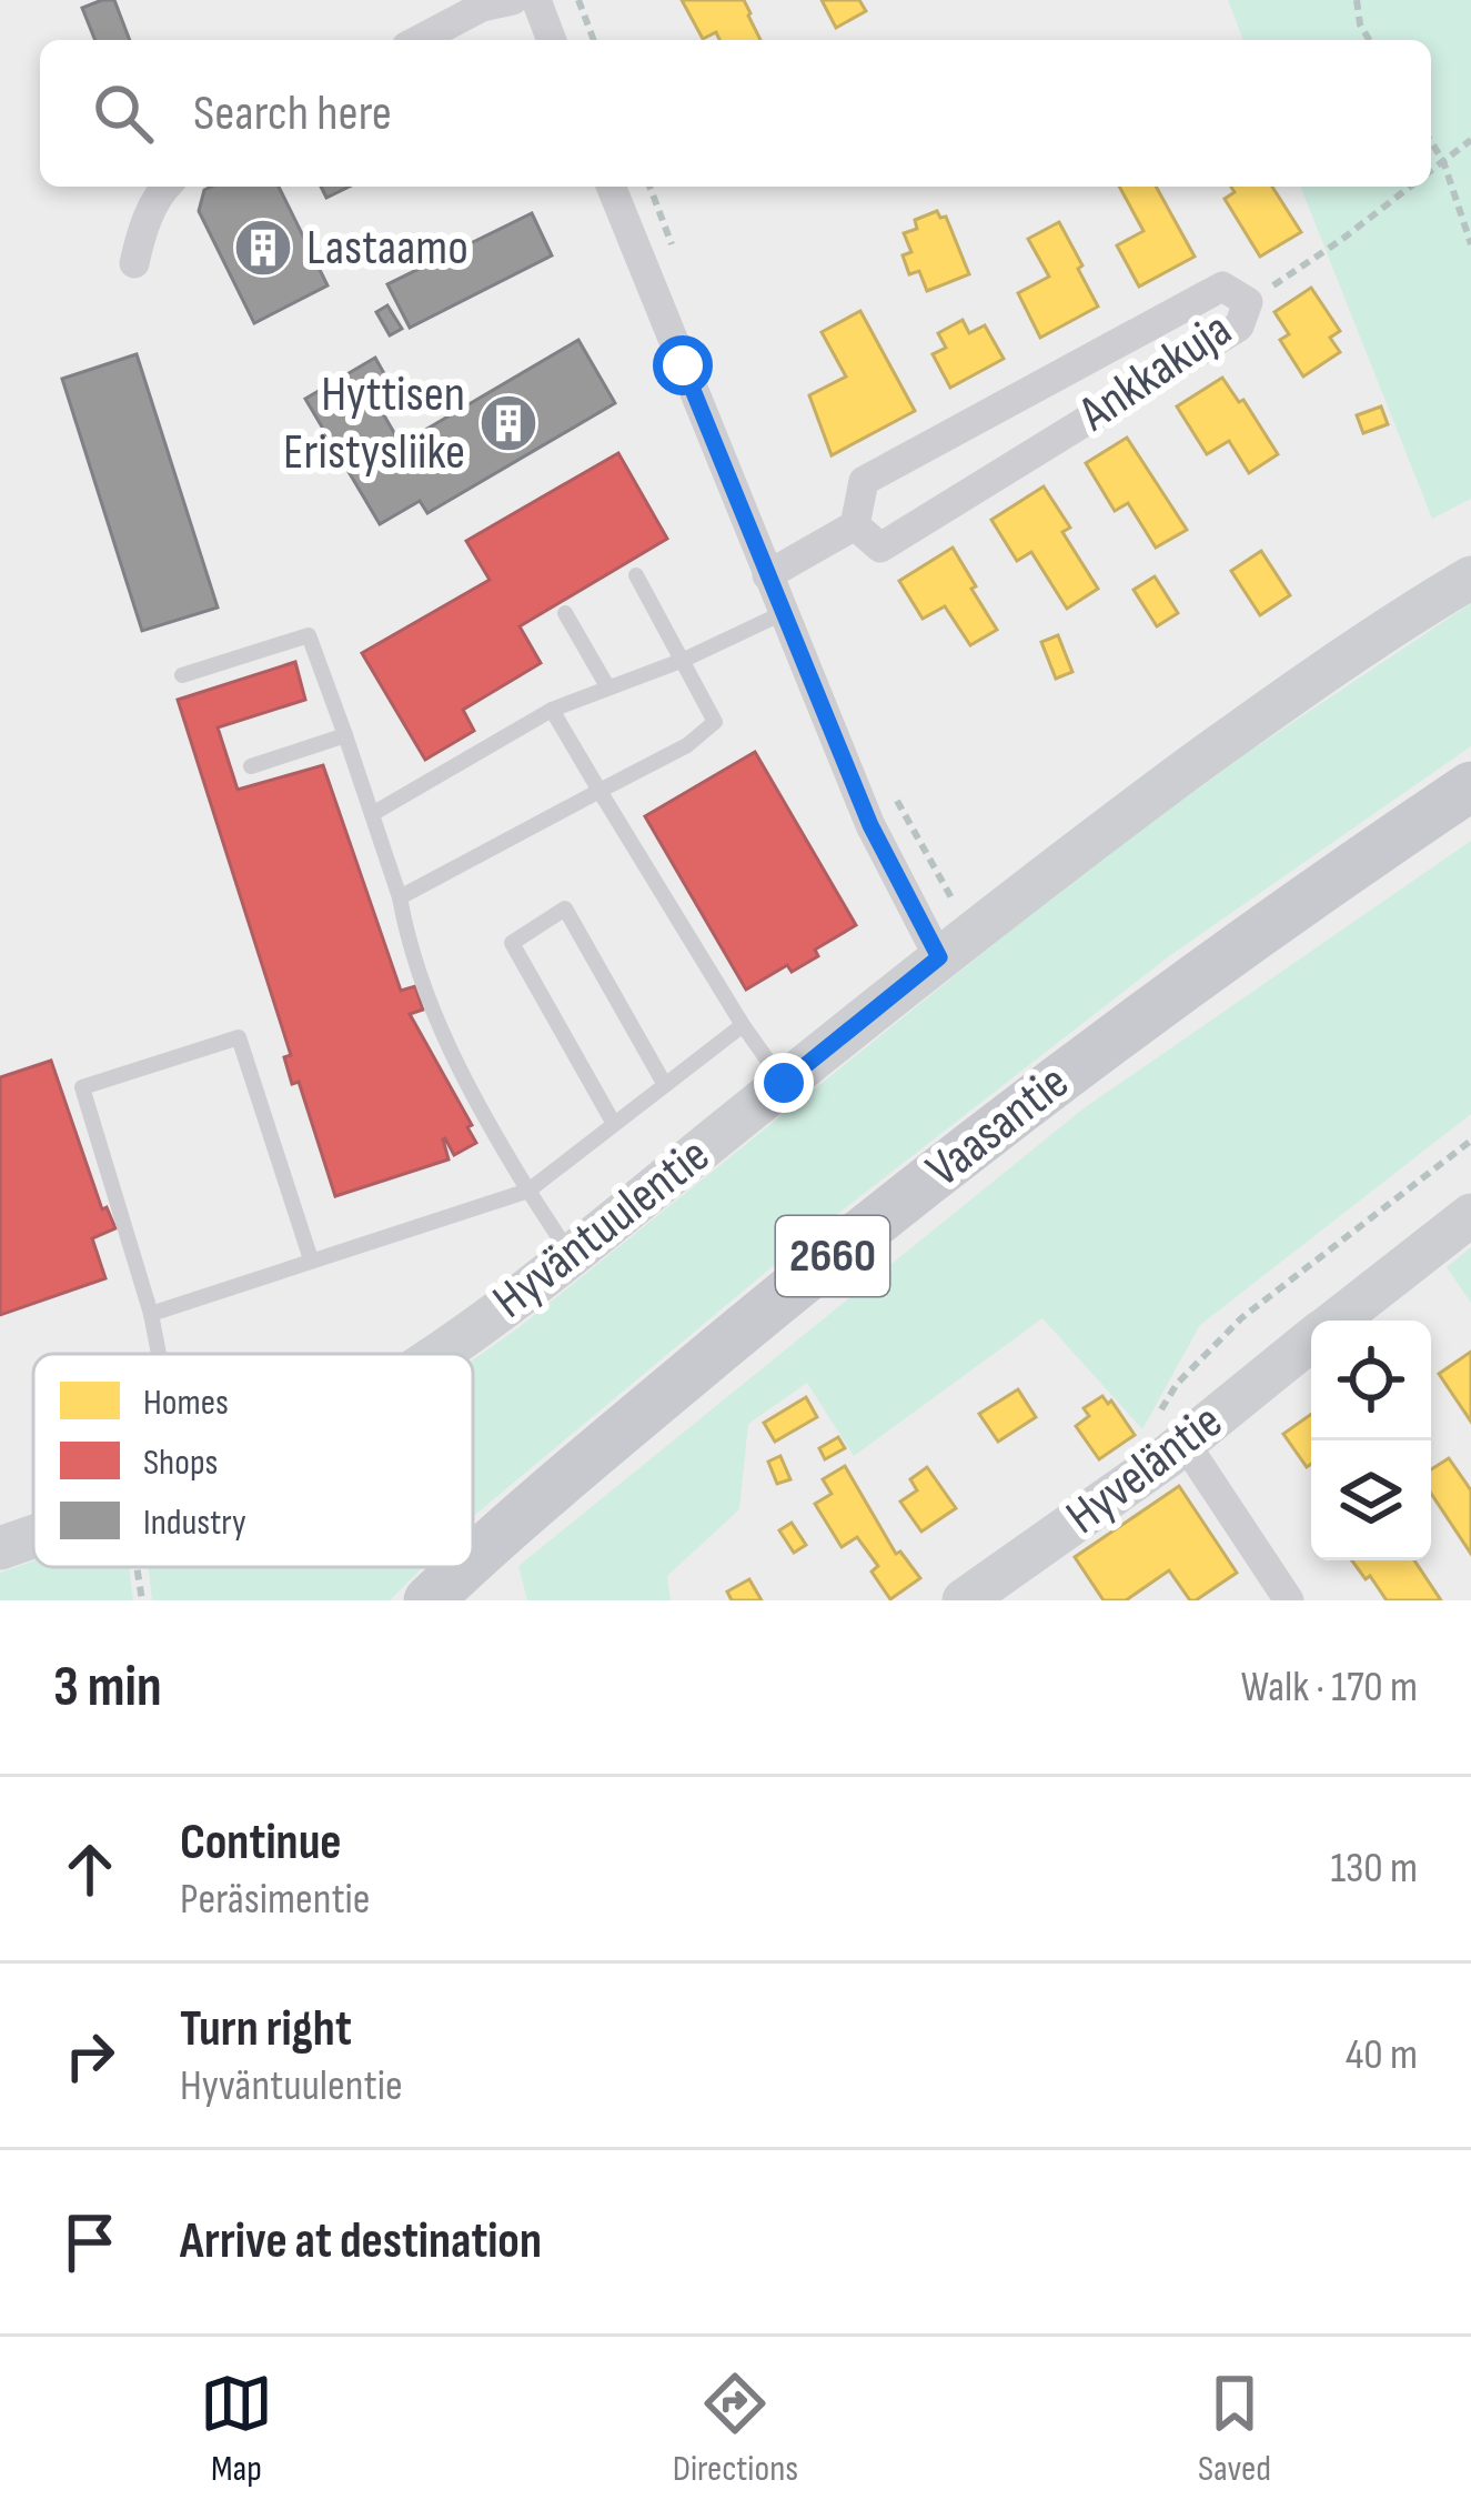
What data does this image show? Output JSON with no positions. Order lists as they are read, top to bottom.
{
  "streets": {
    "main road": ["Vaasantie", "2660"],
    "street": ["Ankkakuja", "Hyväntuulentie", "Hyveläntie"]
  },
  "places": {
    "building": ["Lastaamo", "Hyttisen Eristysliike"]
  },
  "legend": ["Homes", "Shops", "Industry"],
  "page": {
    "search": "Search here",
    "heading": ["3 min", "Walk · 170 m"],
    "list": [
      ["Continue", "Peräsimentie", "130 m"],
      ["Turn right", "Hyväntuulentie", "40 m"],
      "Arrive at destination"
    ],
    "nav": ["Map", "Directions", "Saved"]
  }
}
